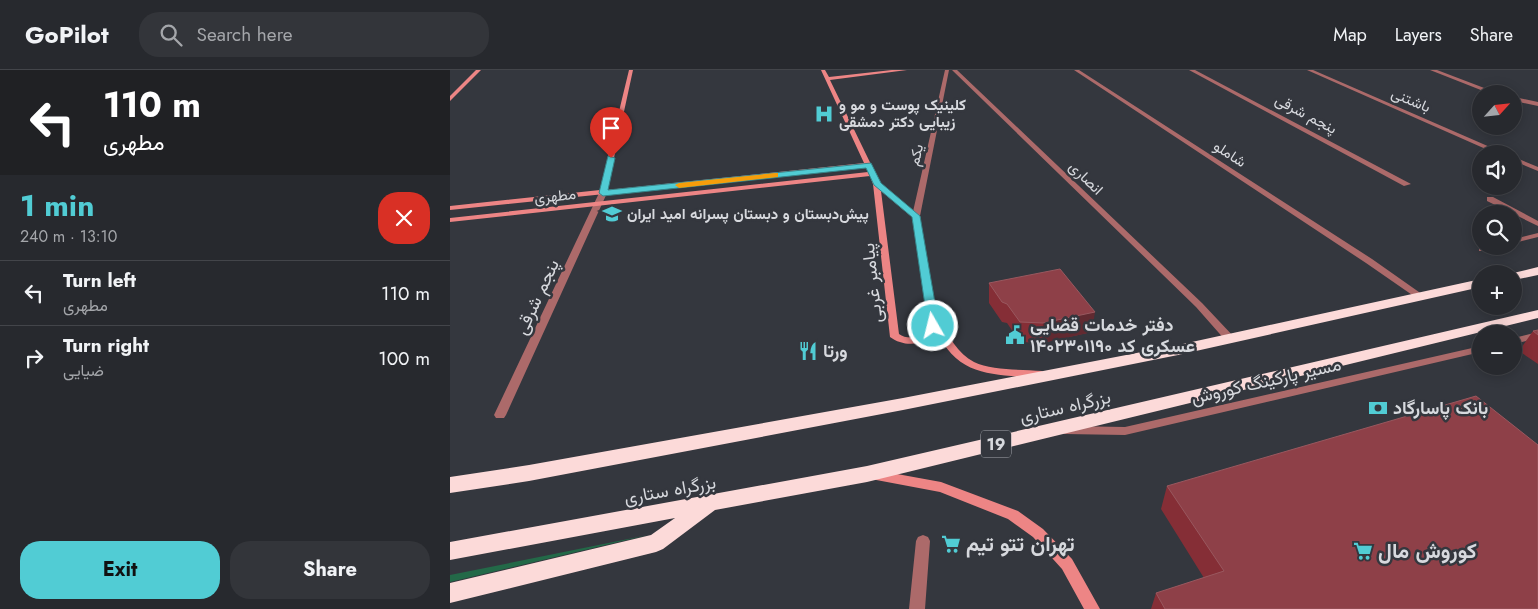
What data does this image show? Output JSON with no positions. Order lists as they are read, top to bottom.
{
  "streets": {
    "highway": ["بزرگراه ستاری", "19"],
    "street": [
      "باشتنی",
      "پنجم شرقی",
      "شاملو",
      "یکم",
      "انصاری",
      "مطهری",
      "پیامبر غربی",
      "مسیر پارکینگ کوروش"
    ]
  },
  "crossings": [
    ["پنجم شرقی", "مطهری"],
    ["شاملو", "بزرگراه ستاری"],
    ["یکم", "پیامبر غربی"],
    ["انصاری", "بزرگراه ستاری"],
    ["مطهری", "پیامبر غربی"],
    ["پیامبر غربی", "بزرگراه ستاری"],
    ["مسیر پارکینگ کوروش", "بزرگراه ستاری"]
  ],
  "places": {
    "hospital": ["کلینیک پوست و مو و زیبایی دکتر دمشقی"],
    "school or university": ["پیش‌دبستان و دبستان پسرانه امید ایران"],
    "public building": ["دفتر خدمات قضایی عسکری کد ۱۴۰۲۳۰۱۱۹۰"],
    "restaurant": ["ورتا"],
    "bank": ["بانک پاسارگاد"],
    "supermarket": ["تهران تتو تیم", "کوروش مال"]
  },
  "north": "top right",
  "page": {
    "header": "GoPilot",
    "search": "Search here",
    "nav": ["Map", "Layers", "Share"],
    "turn": ["110 m", "مطهری"],
    "map_buttons": ["+", "−"],
    "heading": ["1 min", "240 m · 13:10"],
    "list": [
      {
        "name": "Turn left",
        "note": "مطهری",
        "value": "110 m"
      },
      {
        "name": "Turn right",
        "note": "ضیایی",
        "value": "100 m"
      }
    ],
    "buttons": ["Exit", "Share"]
  }
}
